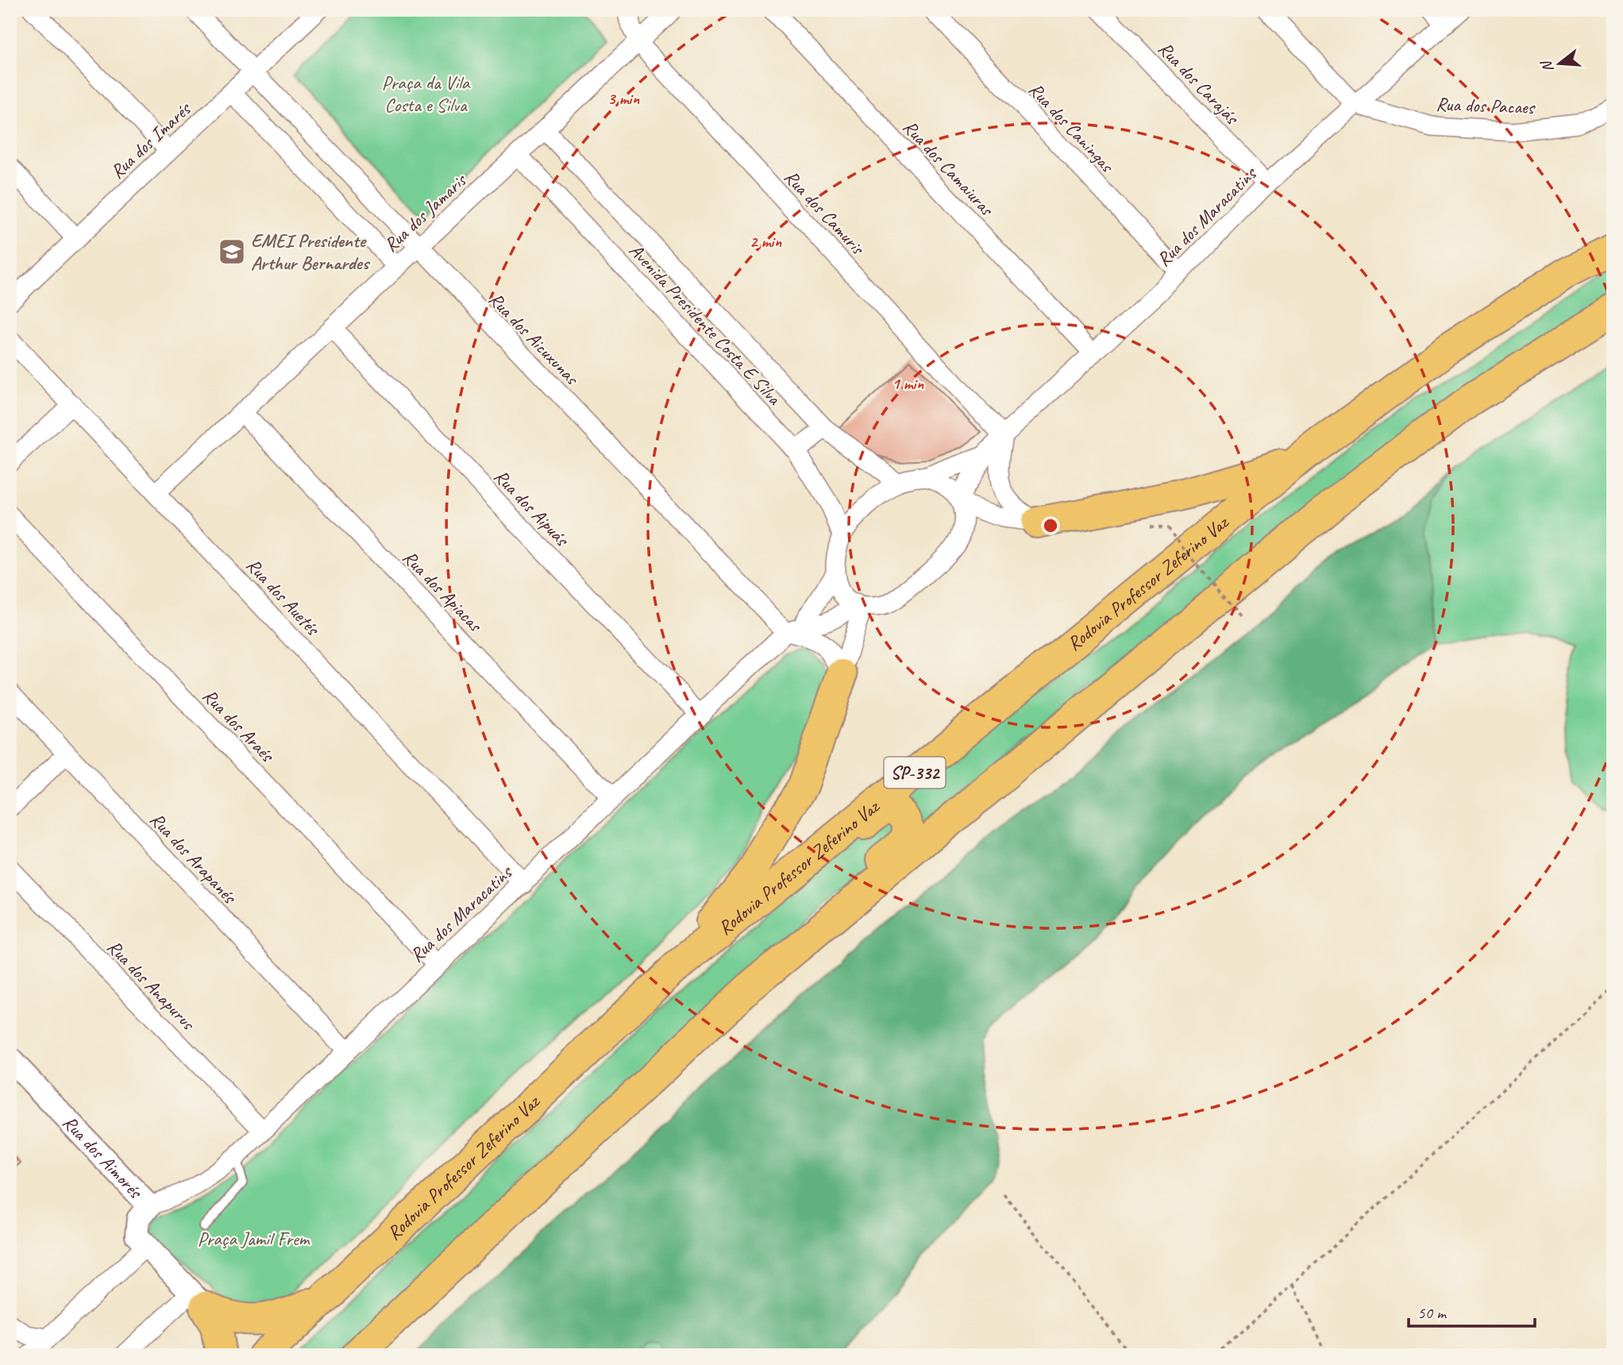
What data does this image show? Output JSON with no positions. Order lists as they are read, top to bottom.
{
  "streets": {
    "highway": ["Rodovia Professor Zeferino Vaz", "SP-332"],
    "street": [
      "Rua dos Carajás",
      "Rua dos Pacaes",
      "Rua dos Caningas",
      "Rua dos Imarés",
      "Rua dos Camaiuras",
      "Rua dos Camuris",
      "Rua dos Jamaris",
      "Rua dos Maracatins",
      "Avenida Presidente Costa E Silva",
      "Rua dos Aicuxunas",
      "Rua dos Aipuás",
      "Rua dos Apiacas",
      "Rua dos Auetés",
      "Rua dos Araés",
      "Rua dos Arapanés",
      "Rua dos Anapurus",
      "Rua dos Aimorés"
    ]
  },
  "crossings": [
    ["Rua dos Carajás", "Rua dos Maracatins"],
    ["Rua dos Pacaes", "Rua dos Maracatins"],
    ["Rua dos Caningas", "Rua dos Maracatins"],
    ["Rua dos Imarés", "Rua dos Aicuxunas"],
    ["Rua dos Camaiuras", "Rua dos Maracatins"],
    ["Rua dos Camuris", "Rua dos Jamaris"],
    ["Rua dos Camuris", "Rua dos Maracatins"],
    ["Rua dos Jamaris", "Avenida Presidente Costa E Silva"],
    ["Rua dos Jamaris", "Rua dos Aicuxunas"],
    ["Rua dos Jamaris", "Rua dos Aipuás"],
    ["Rua dos Jamaris", "Rua dos Apiacas"],
    ["Rua dos Jamaris", "Rua dos Auetés"],
    ["Rua dos Maracatins", "Avenida Presidente Costa E Silva"],
    ["Rua dos Maracatins", "Rua dos Aicuxunas"],
    ["Rua dos Maracatins", "Rua dos Aipuás"],
    ["Rua dos Maracatins", "Rua dos Apiacas"],
    ["Rua dos Maracatins", "Rua dos Auetés"],
    ["Rua dos Maracatins", "Rua dos Araés"],
    ["Rua dos Maracatins", "Rua dos Arapanés"],
    ["Rua dos Maracatins", "Rua dos Anapurus"],
    ["Rua dos Maracatins", "Rua dos Aimorés"]
  ],
  "parks": ["Praça da Vila Costa e Silva", "Praça Jamil Frem"],
  "places": {
    "school or university": ["EMEI Presidente Arthur Bernardes"]
  },
  "scale_bar": "50 m",
  "north": "left",
  "rings": ["3 min", "2 min", "1 min"]
}
